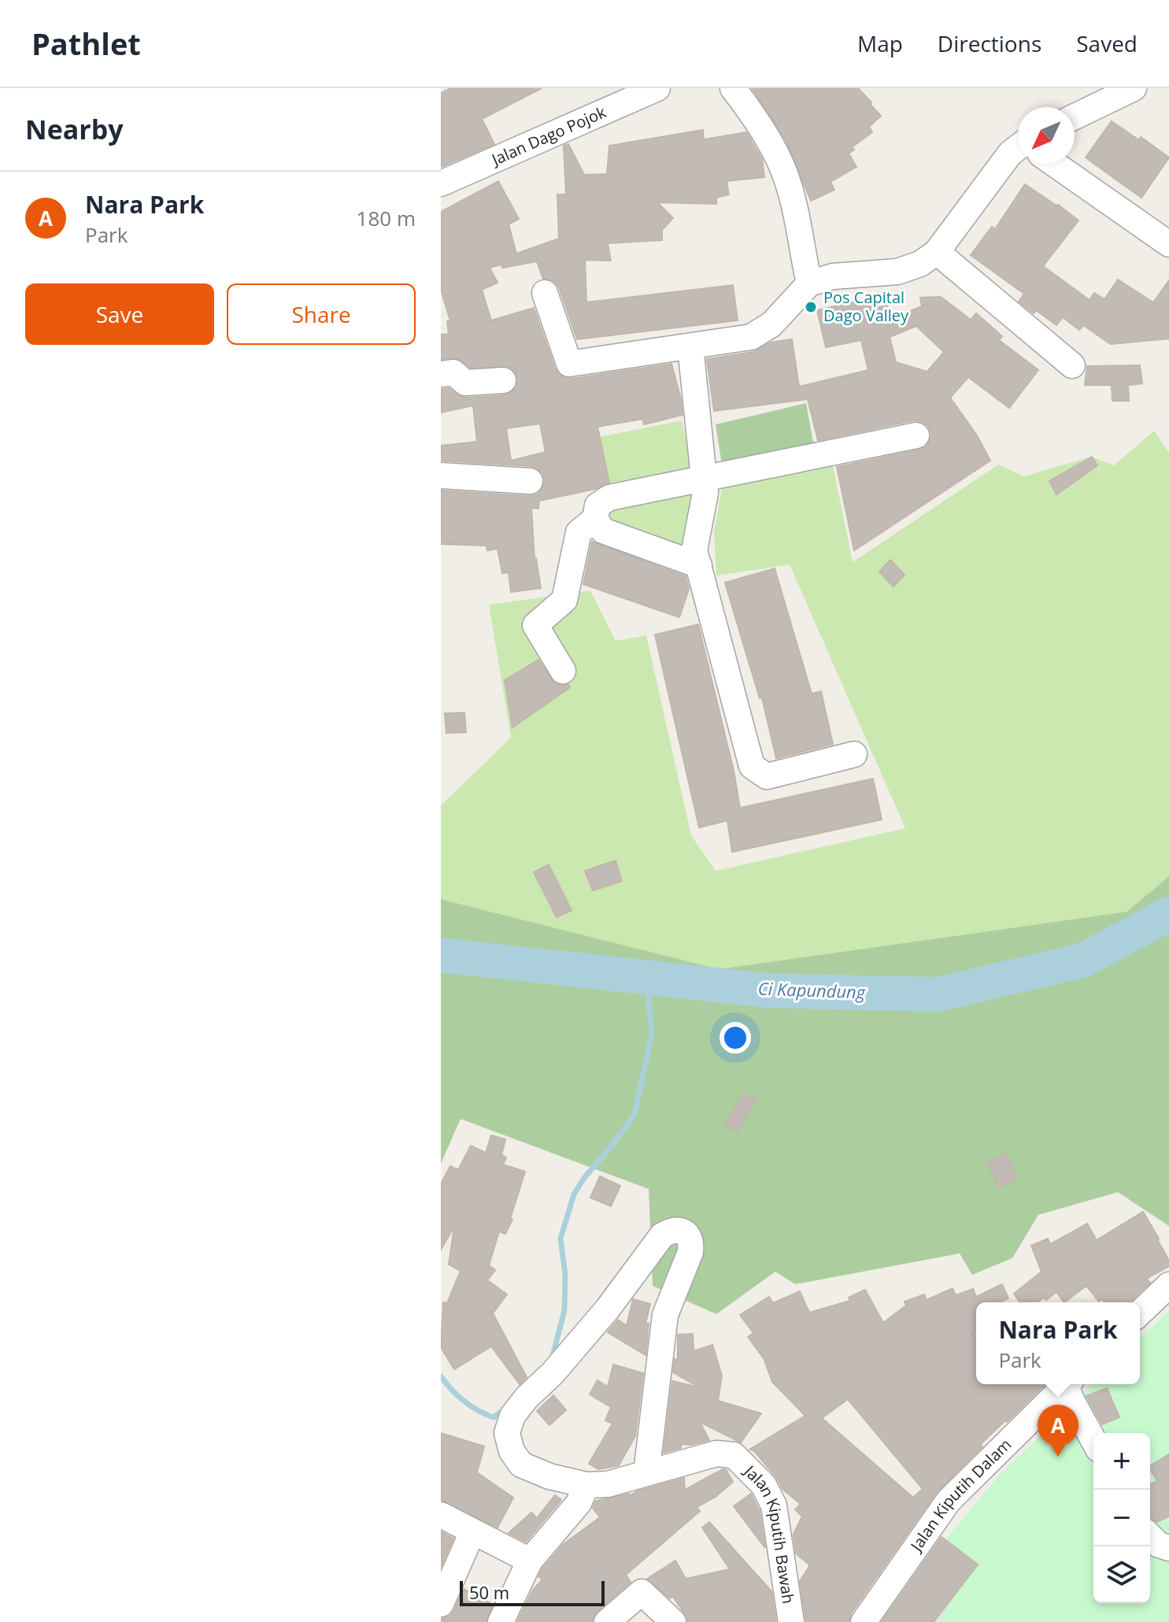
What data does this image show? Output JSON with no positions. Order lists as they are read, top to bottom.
{
  "streets": {
    "street": ["Jalan Dago Pojok", "Jalan Kiputih Dalam", "Jalan Kiputih Bawah"]
  },
  "water": ["Ci Kapundung"],
  "places": ["Pos Capital Dago Valley"],
  "scale_bar": "50 m",
  "north": "bottom left",
  "page": {
    "header": "Pathlet",
    "nav": ["Map", "Directions", "Saved"],
    "heading": "Nearby",
    "list": [
      {
        "mark": "A",
        "name": "Nara Park",
        "note": "Park",
        "value": "180 m"
      }
    ],
    "buttons": ["Save", "Share"],
    "popup": ["Nara Park", "Park"],
    "pins": "A",
    "map_buttons": ["+", "−"],
    "scale": "50 m"
  }
}
